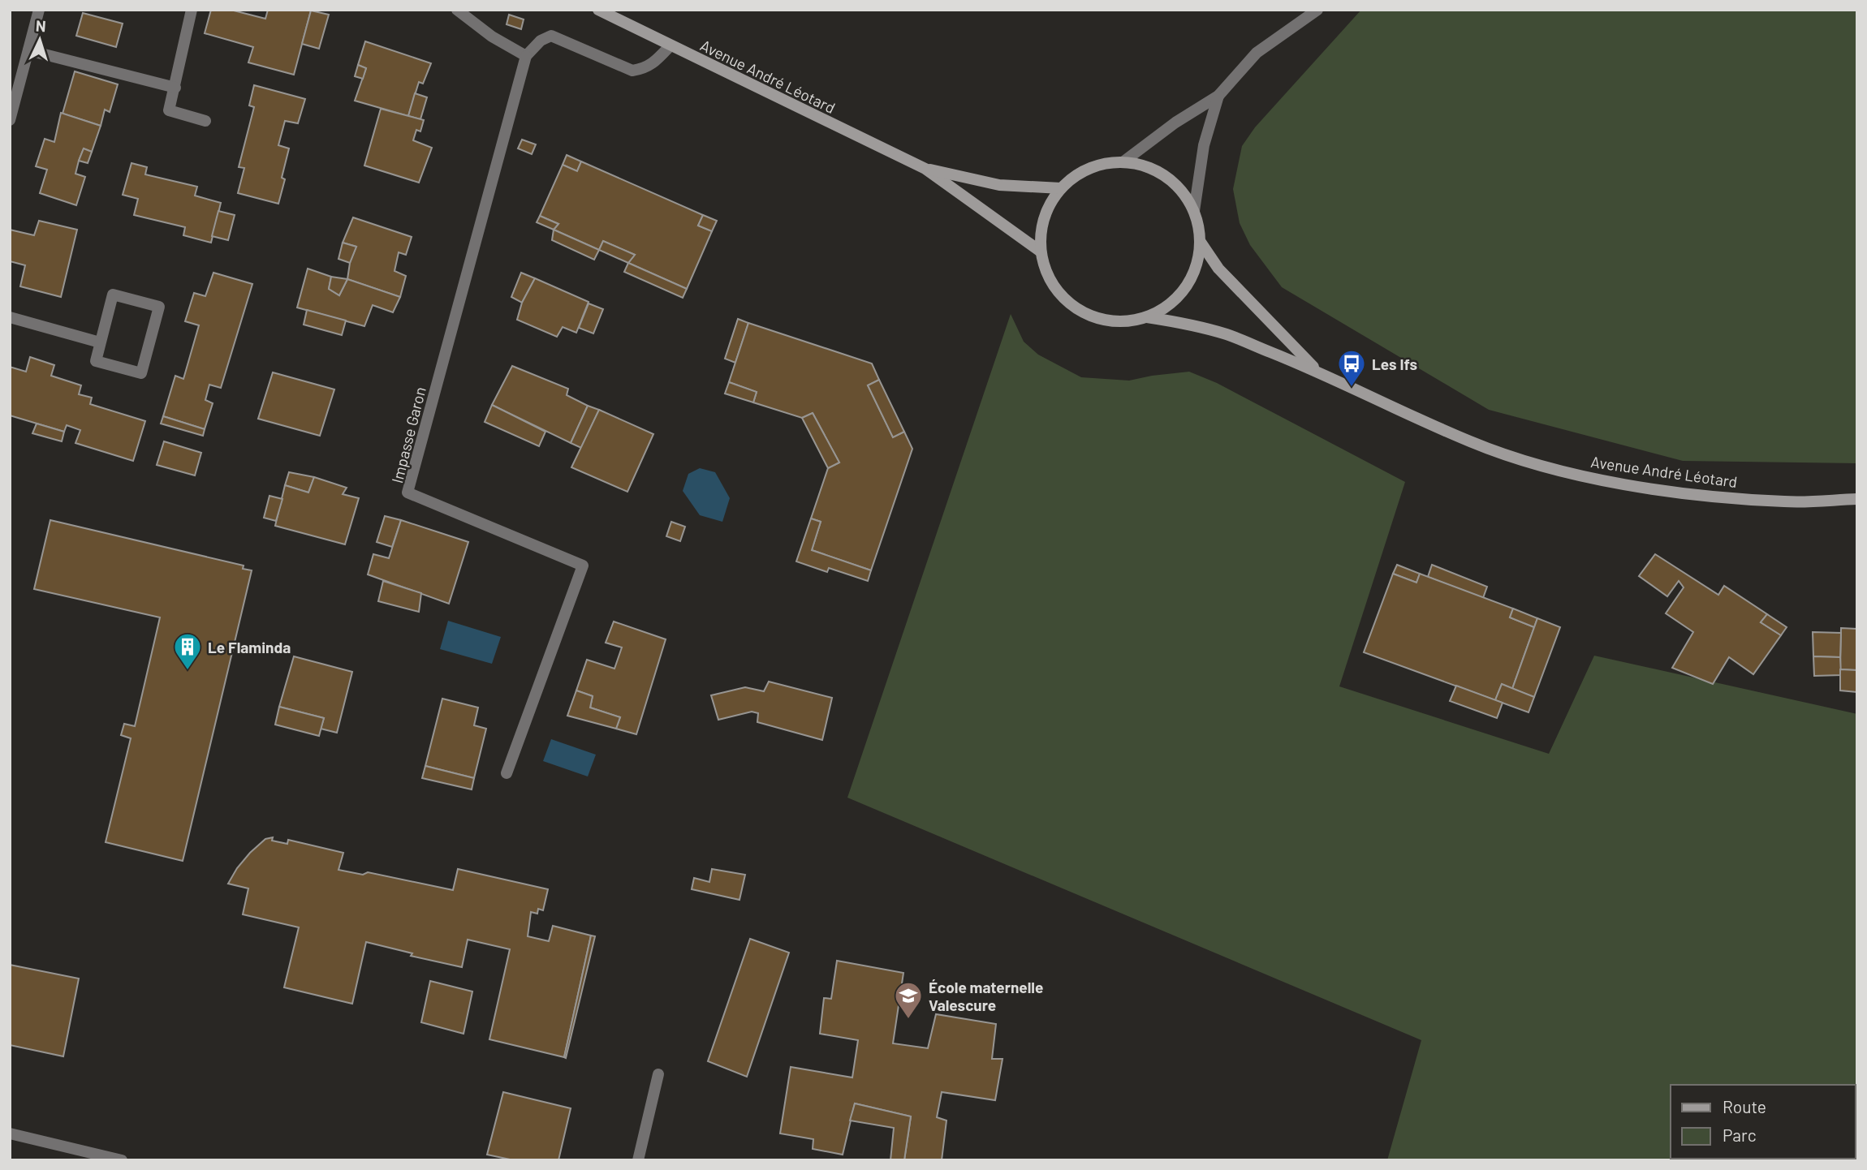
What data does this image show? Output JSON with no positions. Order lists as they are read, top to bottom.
{
  "streets": {
    "main road": ["Avenue André Léotard"],
    "street": ["Impasse Garon"]
  },
  "places": {
    "bus stop": ["Les Ifs"],
    "building": ["Le Flaminda"],
    "school or university": ["École maternelle Valescure"]
  },
  "legend": ["Route", "Parc"],
  "north": "top"
}
